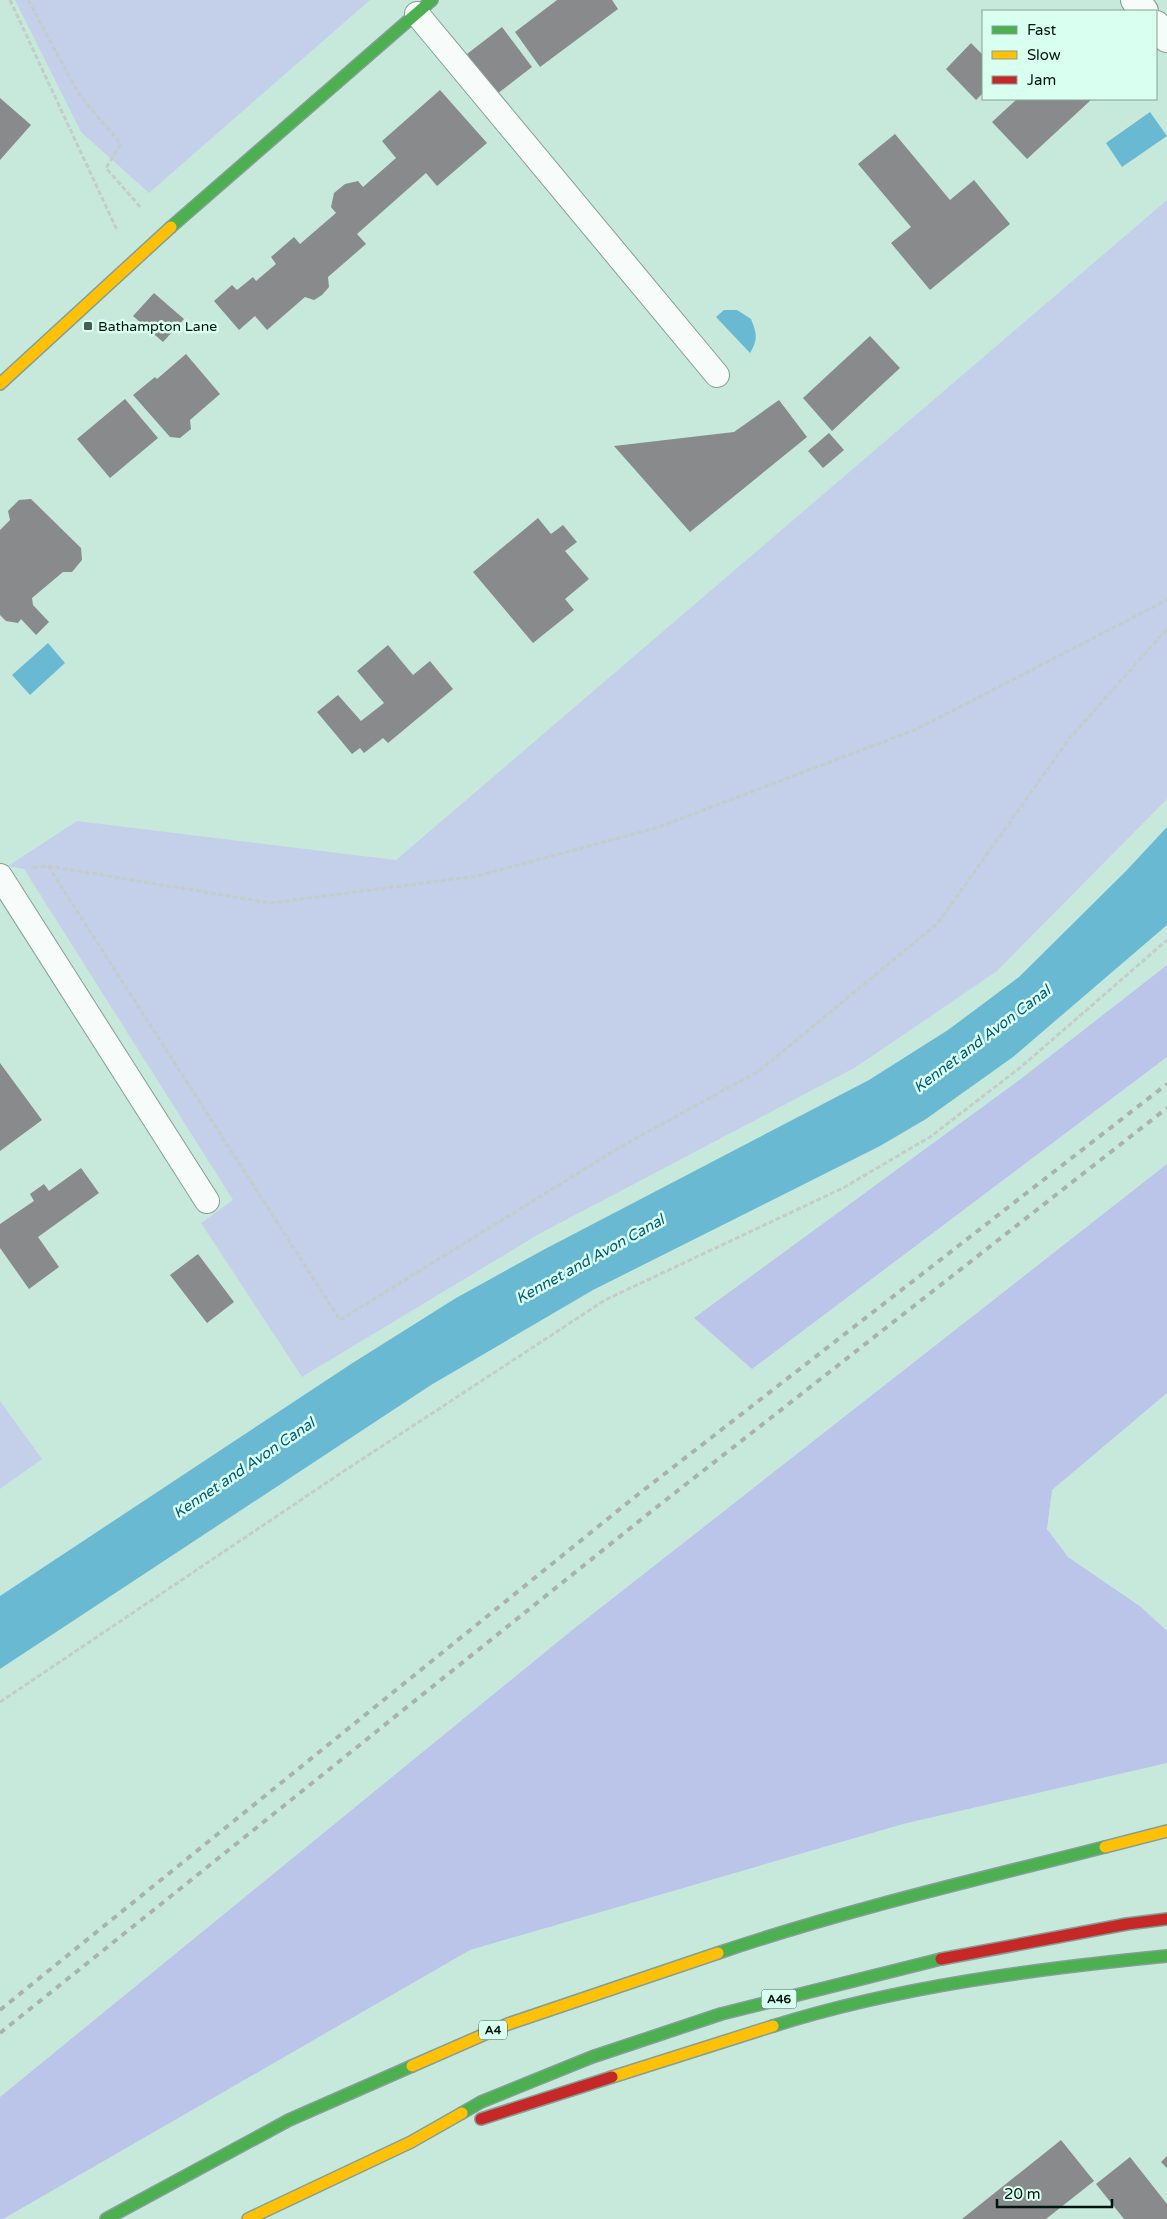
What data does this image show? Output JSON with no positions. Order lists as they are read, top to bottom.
{
  "streets": {
    "main road": ["A46", "A4"]
  },
  "water": ["Kennet and Avon Canal"],
  "places": {
    "transit": ["Bathampton Lane"]
  },
  "legend": ["Fast", "Slow", "Jam"],
  "scale_bar": "20 m"
}
